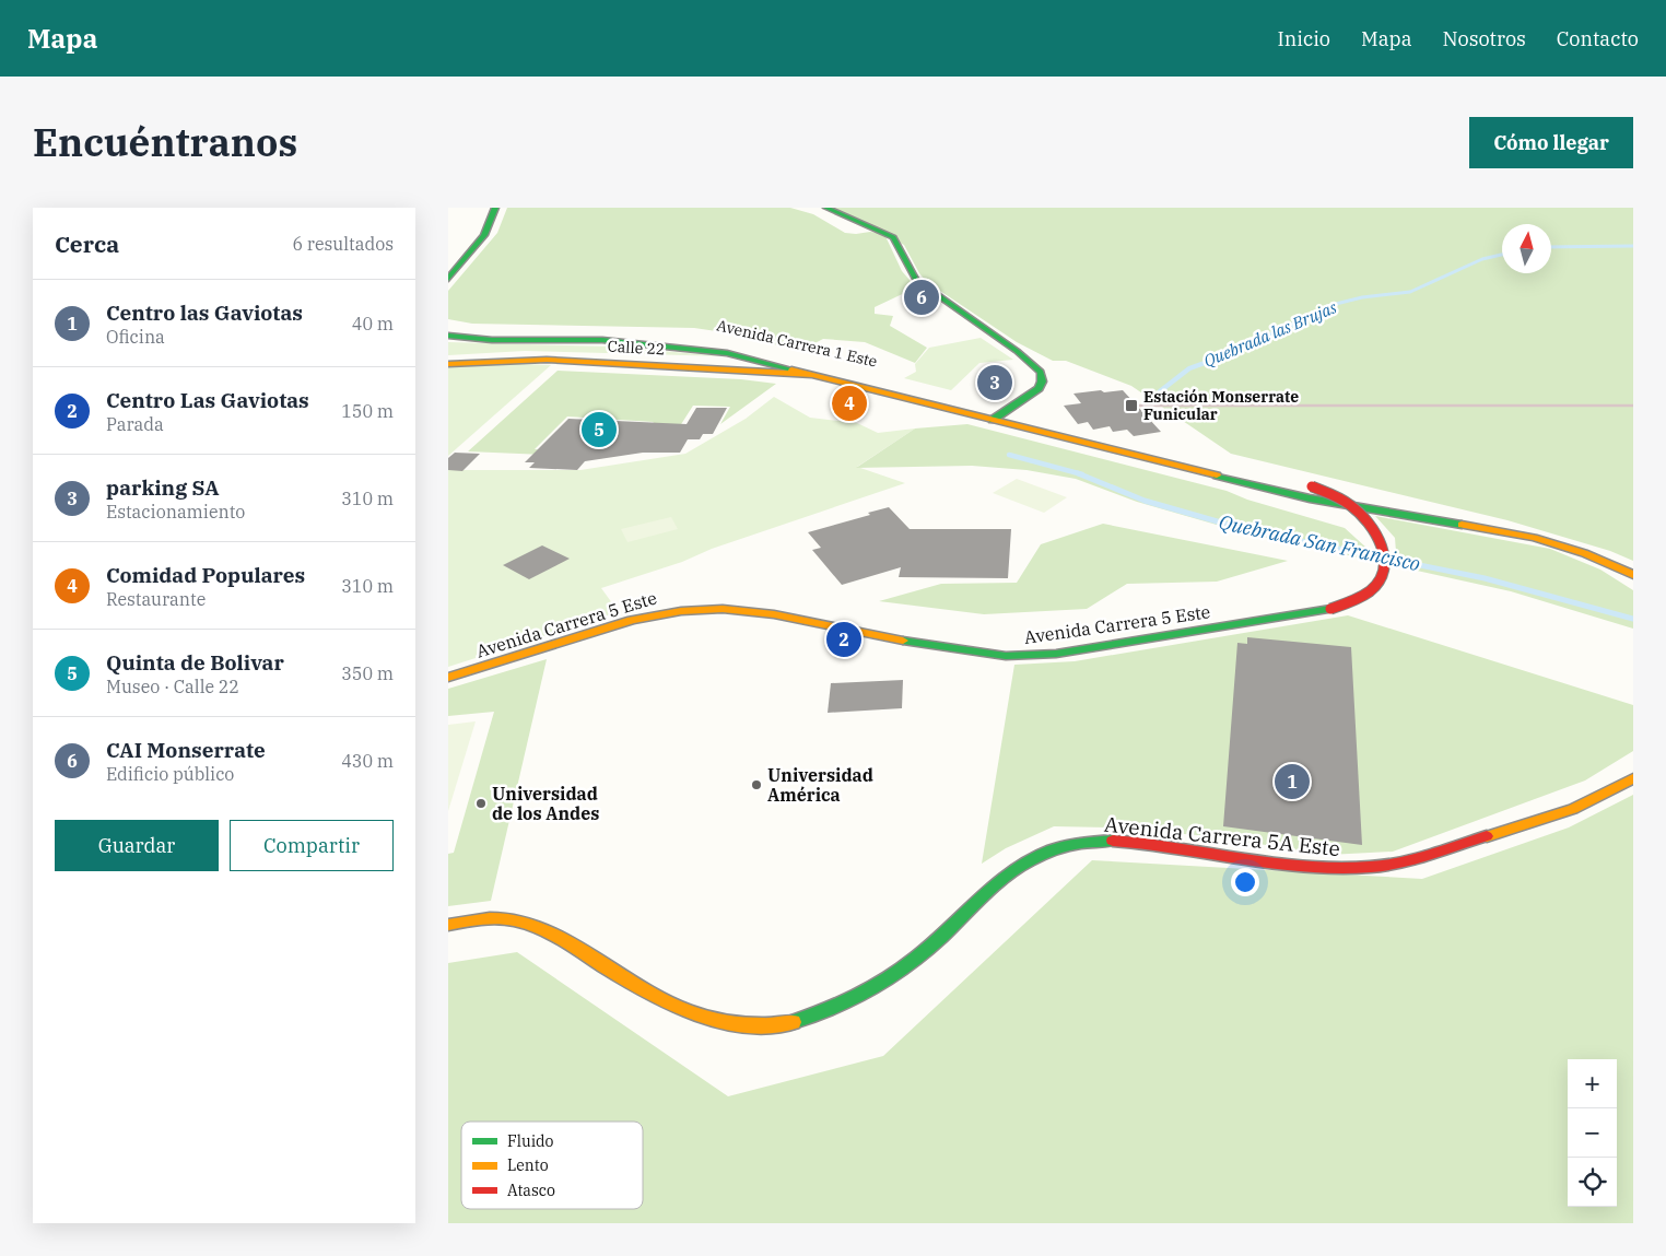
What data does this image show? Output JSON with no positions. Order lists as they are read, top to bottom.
{
  "streets": {
    "main road": [
      "Avenida Carrera 1 Este",
      "Calle 22",
      "Avenida Carrera 5 Este",
      "Avenida Carrera 5A Este"
    ]
  },
  "crossings": [
    ["Avenida Carrera 1 Este", "Calle 22"],
    ["Avenida Carrera 1 Este", "Avenida Carrera 5 Este"]
  ],
  "water": ["Quebrada las Brujas", "Quebrada San Francisco"],
  "places": {
    "transit": ["Estación Monserrate Funicular"],
    "other": ["Universidad América", "Universidad de los Andes"]
  },
  "legend": ["Fluido", "Lento", "Atasco"],
  "north": "top",
  "page": {
    "header": "Mapa",
    "nav": [
      "Inicio",
      "Mapa",
      "Nosotros",
      "Contacto"
    ],
    "title": "Encuéntranos",
    "buttons": [
      "Cómo llegar",
      ["Guardar", "Compartir"]
    ],
    "heading": ["Cerca", "6 resultados"],
    "pins": [
      "6",
      "3",
      "4",
      "5",
      "2",
      "1"
    ],
    "list": [
      {
        "mark": "1",
        "name": "Centro las Gaviotas",
        "note": "Oficina",
        "value": "40 m"
      },
      {
        "mark": "2",
        "name": "Centro Las Gaviotas",
        "note": "Parada",
        "value": "150 m"
      },
      {
        "mark": "3",
        "name": "parking SA",
        "note": "Estacionamiento",
        "value": "310 m"
      },
      {
        "mark": "4",
        "name": "Comidad Populares",
        "note": "Restaurante",
        "value": "310 m"
      },
      {
        "mark": "5",
        "name": "Quinta de Bolivar",
        "note": "Museo · Calle 22",
        "value": "350 m"
      },
      {
        "mark": "6",
        "name": "CAI Monserrate",
        "note": "Edificio público",
        "value": "430 m"
      }
    ],
    "map_buttons": ["+", "−"]
  }
}
